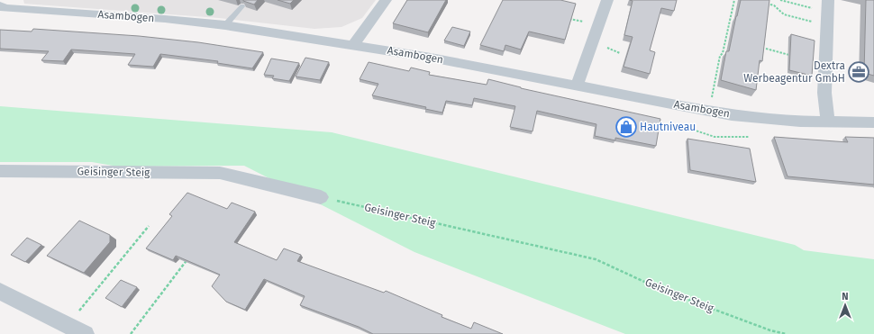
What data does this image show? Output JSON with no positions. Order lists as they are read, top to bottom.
{
  "streets": {
    "street": ["Asambogen", "Geisinger Steig"]
  },
  "places": {
    "office": ["Dextra Werbeagentur GmbH"],
    "shop": ["Hautniveau"]
  },
  "north": "top"
}
